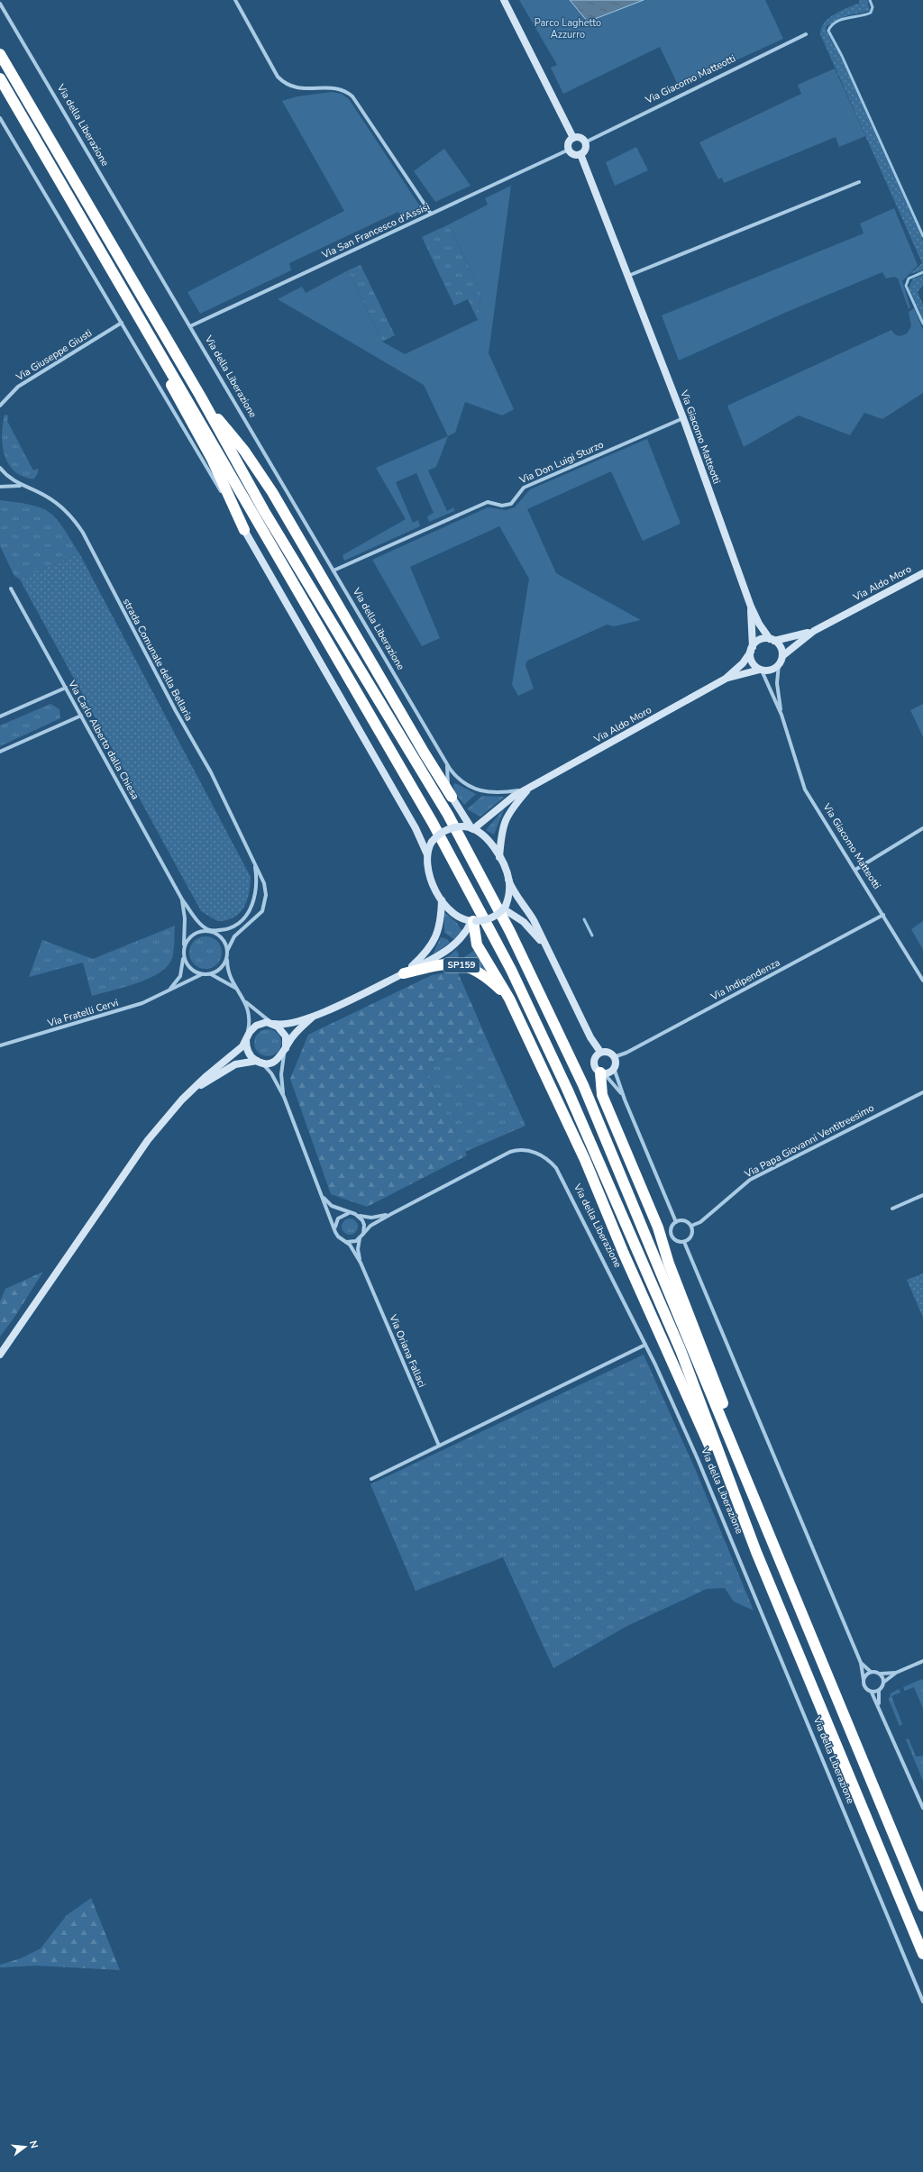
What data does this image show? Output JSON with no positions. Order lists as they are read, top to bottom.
{
  "streets": {
    "highway": ["SP159"],
    "street": [
      "Via Giacomo Matteotti",
      "Via della Liberazione",
      "Via San Francesco d'Assisi",
      "Via Giuseppe Giusti",
      "Via Don Luigi Sturzo",
      "Via Aldo Moro",
      "strada Comunale della Bellaria",
      "Via Carlo Alberto dalla Chiesa",
      "Via Indipendenza",
      "Via Fratelli Cervi",
      "Via Papa Giovanni Ventitreesimo",
      "Via Oriana Fallaci"
    ]
  },
  "crossings": [
    ["Via Giacomo Matteotti", "Via San Francesco d'Assisi"],
    ["Via Giacomo Matteotti", "Via Don Luigi Sturzo"],
    ["Via Giacomo Matteotti", "Via Aldo Moro"],
    ["Via Giacomo Matteotti", "Via Indipendenza"],
    ["Via della Liberazione", "Via San Francesco d'Assisi"],
    ["Via della Liberazione", "Via Don Luigi Sturzo"],
    ["Via della Liberazione", "Via Aldo Moro"],
    ["Via Aldo Moro", "SP159"],
    ["strada Comunale della Bellaria", "Via Carlo Alberto dalla Chiesa"],
    ["Via Carlo Alberto dalla Chiesa", "Via Fratelli Cervi"]
  ],
  "parks": ["Parco Laghetto Azzurro"],
  "north": "right"
}
